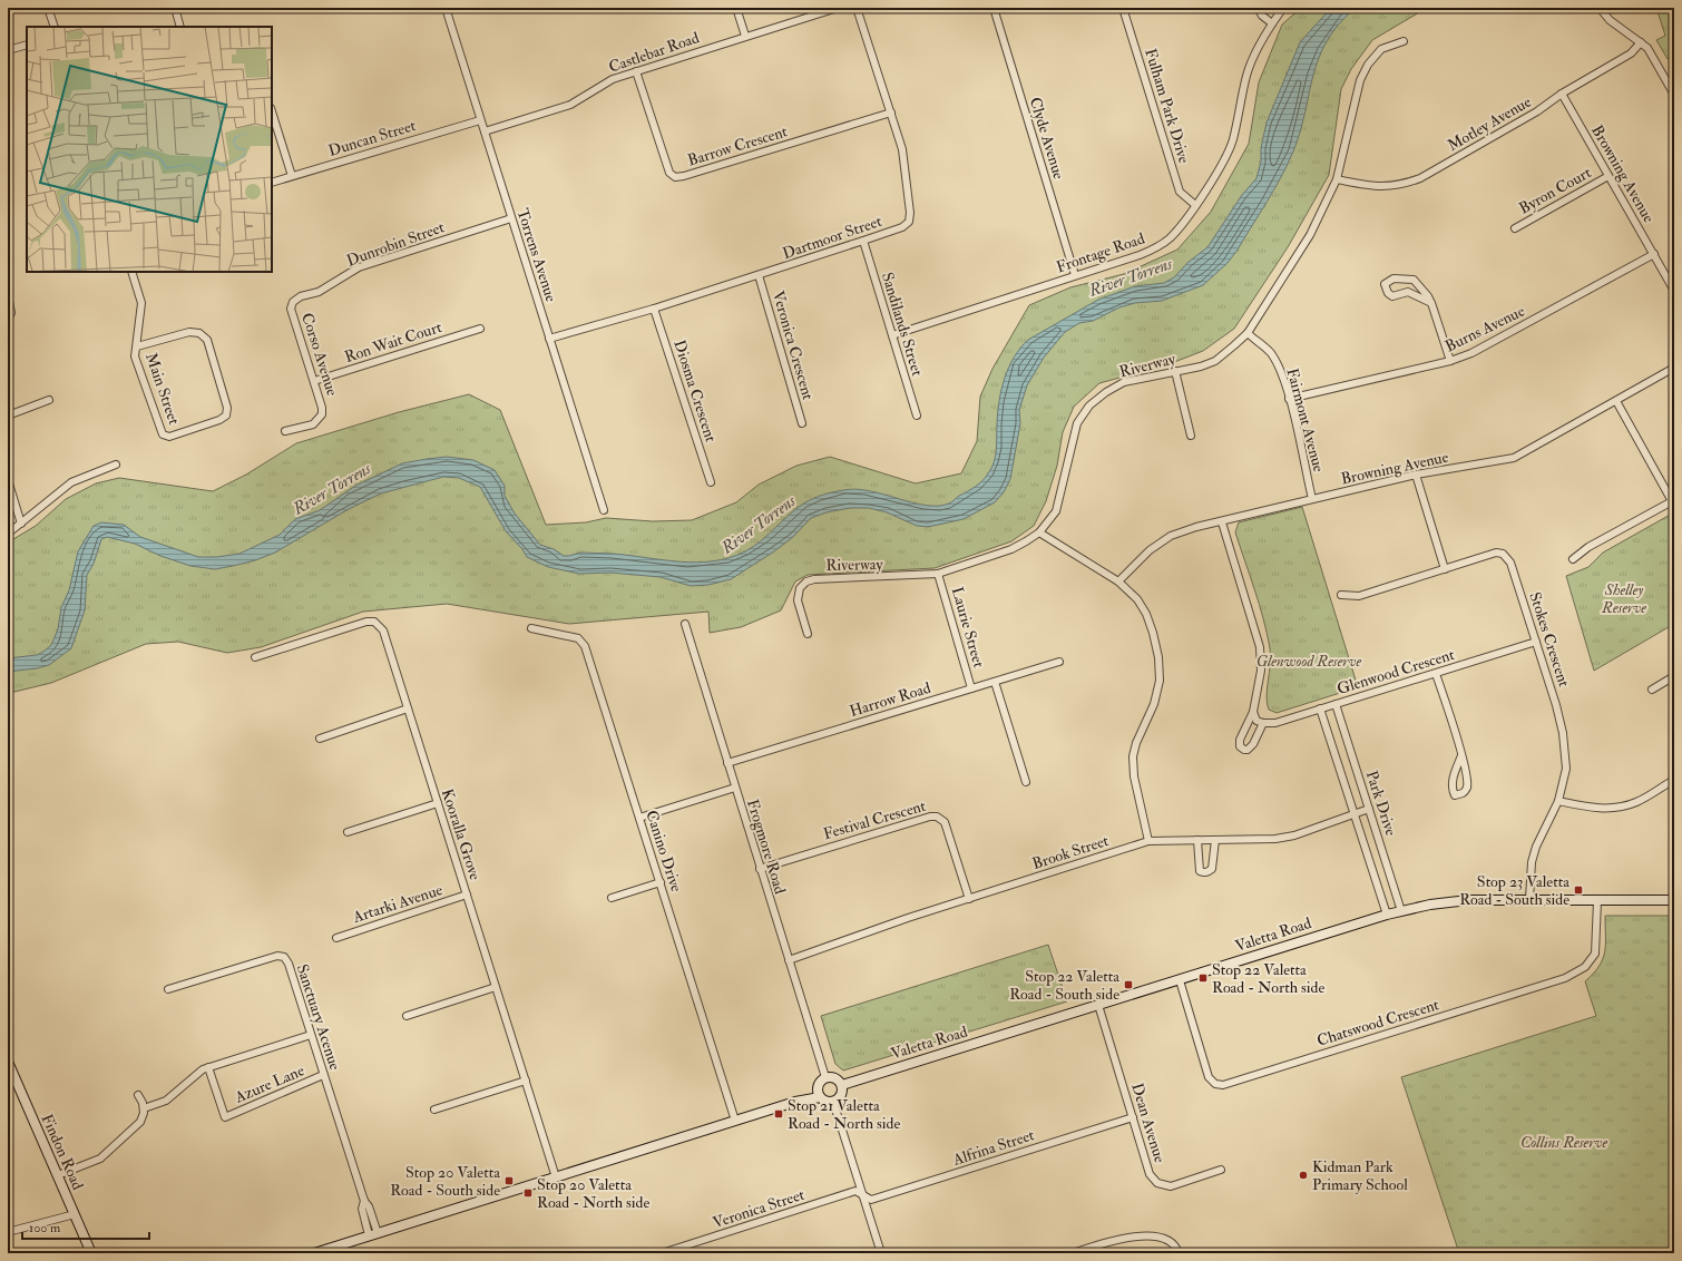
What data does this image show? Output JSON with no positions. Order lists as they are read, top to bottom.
{
  "streets": {
    "street": [
      "Castlebar Road",
      "Fulham Park Drive",
      "Motley Avenue",
      "Duncan Street",
      "Clyde Avenue",
      "Barrow Crescent",
      "Browning Avenue",
      "Byron Court",
      "Dartmoor Street",
      "Dunrobin Street",
      "Frontage Road",
      "Torrens Avenue",
      "Sandilands Street",
      "Burns Avenue",
      "Ron Wait Court",
      "Veronica Crescent",
      "Corso Avenue",
      "Riverway",
      "Main Street",
      "Diosma Crescent",
      "Fairmont Avenue",
      "Laurie Street",
      "Stokes Crescent",
      "Glenwood Crescent",
      "Harrow Road",
      "Park Drive",
      "Festival Crescent",
      "Kooralla Grove",
      "Frogmore Road",
      "Canino Drive",
      "Brook Street",
      "Artarki Avenue",
      "Valetta Road",
      "Sanctuary Acenue",
      "Chatswood Crescent",
      "Azure Lane",
      "Dean Avenue",
      "Alfrina Street",
      "Findon Road",
      "Veronica Street"
    ]
  },
  "crossings": [
    ["Castlebar Road", "Barrow Crescent"],
    ["Castlebar Road", "Torrens Avenue"],
    ["Fulham Park Drive", "Frontage Road"],
    ["Motley Avenue", "Browning Avenue"],
    ["Motley Avenue", "Riverway"],
    ["Duncan Street", "Torrens Avenue"],
    ["Clyde Avenue", "Frontage Road"],
    ["Barrow Crescent", "Dartmoor Street"],
    ["Browning Avenue", "Byron Court"],
    ["Browning Avenue", "Burns Avenue"],
    ["Browning Avenue", "Fairmont Avenue"],
    ["Dartmoor Street", "Torrens Avenue"],
    ["Dartmoor Street", "Sandilands Street"],
    ["Dartmoor Street", "Veronica Crescent"],
    ["Dartmoor Street", "Diosma Crescent"],
    ["Dunrobin Street", "Torrens Avenue"],
    ["Dunrobin Street", "Corso Avenue"],
    ["Frontage Road", "Sandilands Street"],
    ["Burns Avenue", "Fairmont Avenue"],
    ["Ron Wait Court", "Corso Avenue"],
    ["Riverway", "Fairmont Avenue"],
    ["Riverway", "Laurie Street"],
    ["Laurie Street", "Harrow Road"],
    ["Stokes Crescent", "Glenwood Crescent"],
    ["Stokes Crescent", "Valetta Road"],
    ["Glenwood Crescent", "Park Drive"],
    ["Harrow Road", "Frogmore Road"],
    ["Park Drive", "Brook Street"],
    ["Park Drive", "Valetta Road"],
    ["Festival Crescent", "Frogmore Road"],
    ["Festival Crescent", "Brook Street"],
    ["Kooralla Grove", "Artarki Avenue"],
    ["Frogmore Road", "Brook Street"],
    ["Frogmore Road", "Valetta Road"],
    ["Valetta Road", "Chatswood Crescent"],
    ["Valetta Road", "Dean Avenue"],
    ["Sanctuary Acenue", "Azure Lane"],
    ["Dean Avenue", "Alfrina Street"],
    ["Alfrina Street", "Veronica Street"]
  ],
  "water": ["River Torrens"],
  "parks": ["Shelley Reserve", "Glenwood Reserve", "Collins Reserve"],
  "places": {
    "transit": [
      "Stop 23 Valetta Road - South side",
      "Stop 22 Valetta Road - North side",
      "Stop 22 Valetta Road - South side",
      "Stop 21 Valetta Road - North side",
      "Stop 20 Valetta Road - South side",
      "Stop 20 Valetta Road - North side"
    ],
    "other": ["Kidman Park Primary School"]
  },
  "scale_bar": "100 m"
}
